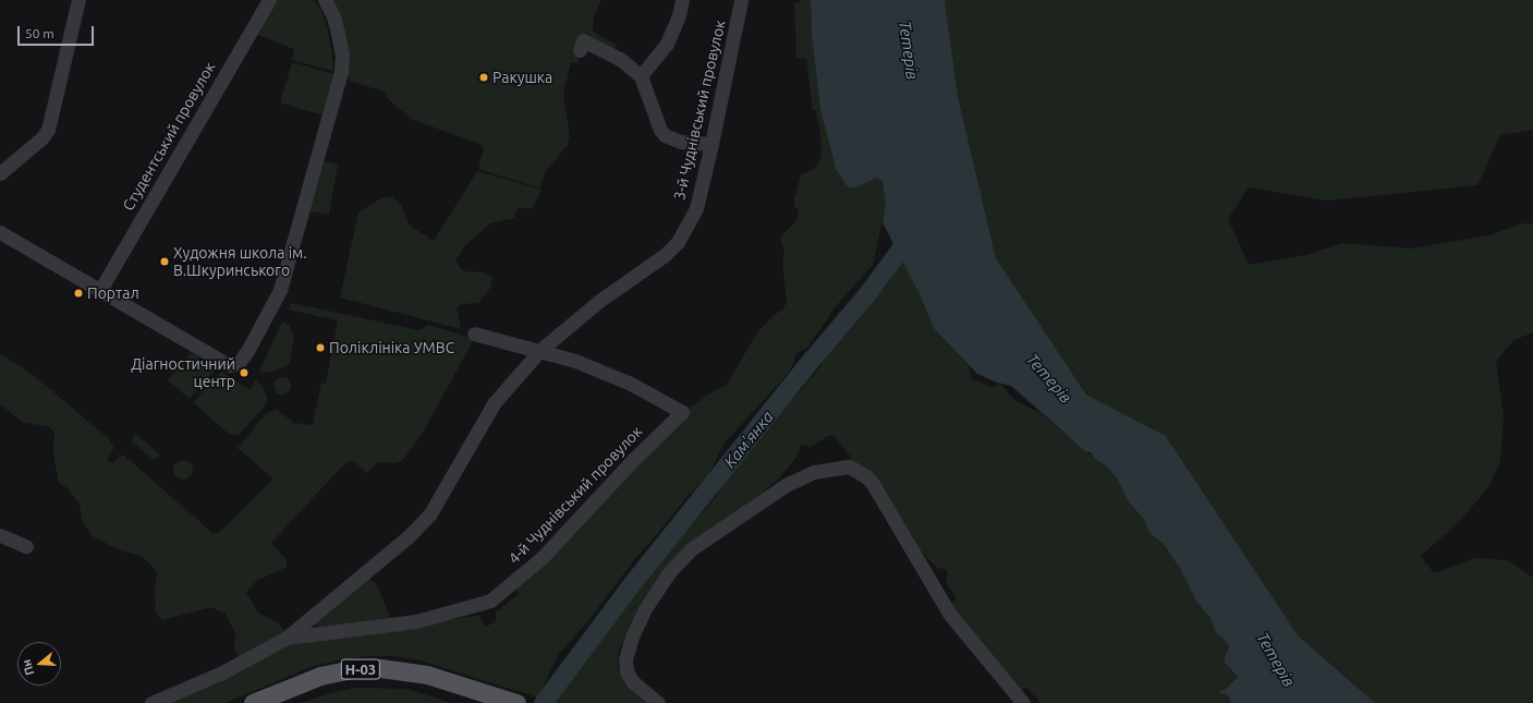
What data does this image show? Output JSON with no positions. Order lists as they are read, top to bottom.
{
  "streets": {
    "main road": ["Н-03"],
    "street": ["3-й Чуднівський провулок", "Студентський провулок", "4-й Чуднівський провулок"]
  },
  "crossings": [
    ["3-й Чуднівський провулок", "4-й Чуднівський провулок"]
  ],
  "water": ["Тетерів", "Кам'янка"],
  "places": [
    "Ракушка",
    "Художня школа ім. В.Шкуринського",
    "Портал",
    "Поліклініка УМВС",
    "Діагностичний центр"
  ],
  "scale_bar": "50 m",
  "north": "left"
}
